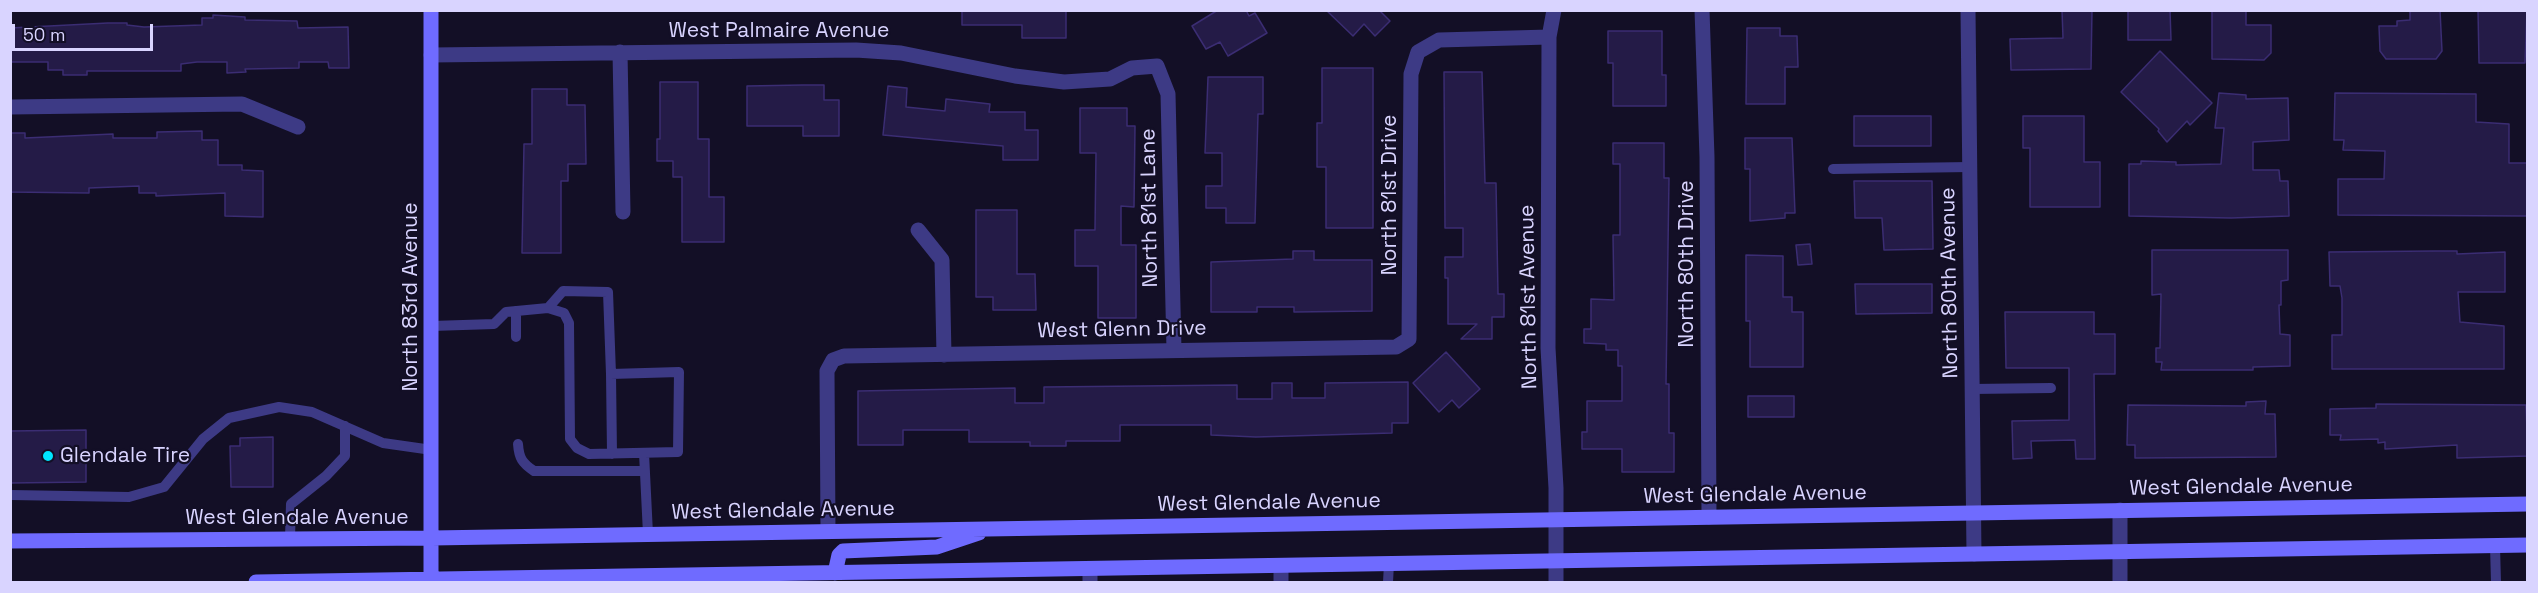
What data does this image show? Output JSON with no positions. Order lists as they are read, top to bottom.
{
  "streets": {
    "main road": ["North 83rd Avenue", "West Glendale Avenue"],
    "street": [
      "West Palmaire Avenue",
      "North 81st Drive",
      "North 81st Lane",
      "North 80th Drive",
      "North 80th Avenue",
      "North 81st Avenue",
      "West Glenn Drive"
    ]
  },
  "crossings": [
    ["West Palmaire Avenue", "North 81st Lane"],
    ["West Palmaire Avenue", "North 83rd Avenue"],
    ["North 81st Drive", "North 81st Avenue"],
    ["North 81st Drive", "West Glenn Drive"],
    ["North 81st Lane", "West Glenn Drive"],
    ["North 80th Drive", "West Glendale Avenue"],
    ["North 80th Avenue", "West Glendale Avenue"],
    ["North 83rd Avenue", "West Glendale Avenue"],
    ["North 81st Avenue", "West Glendale Avenue"],
    ["West Glenn Drive", "West Glendale Avenue"]
  ],
  "places": ["Glendale Tire"],
  "scale_bar": "50 m"
}
